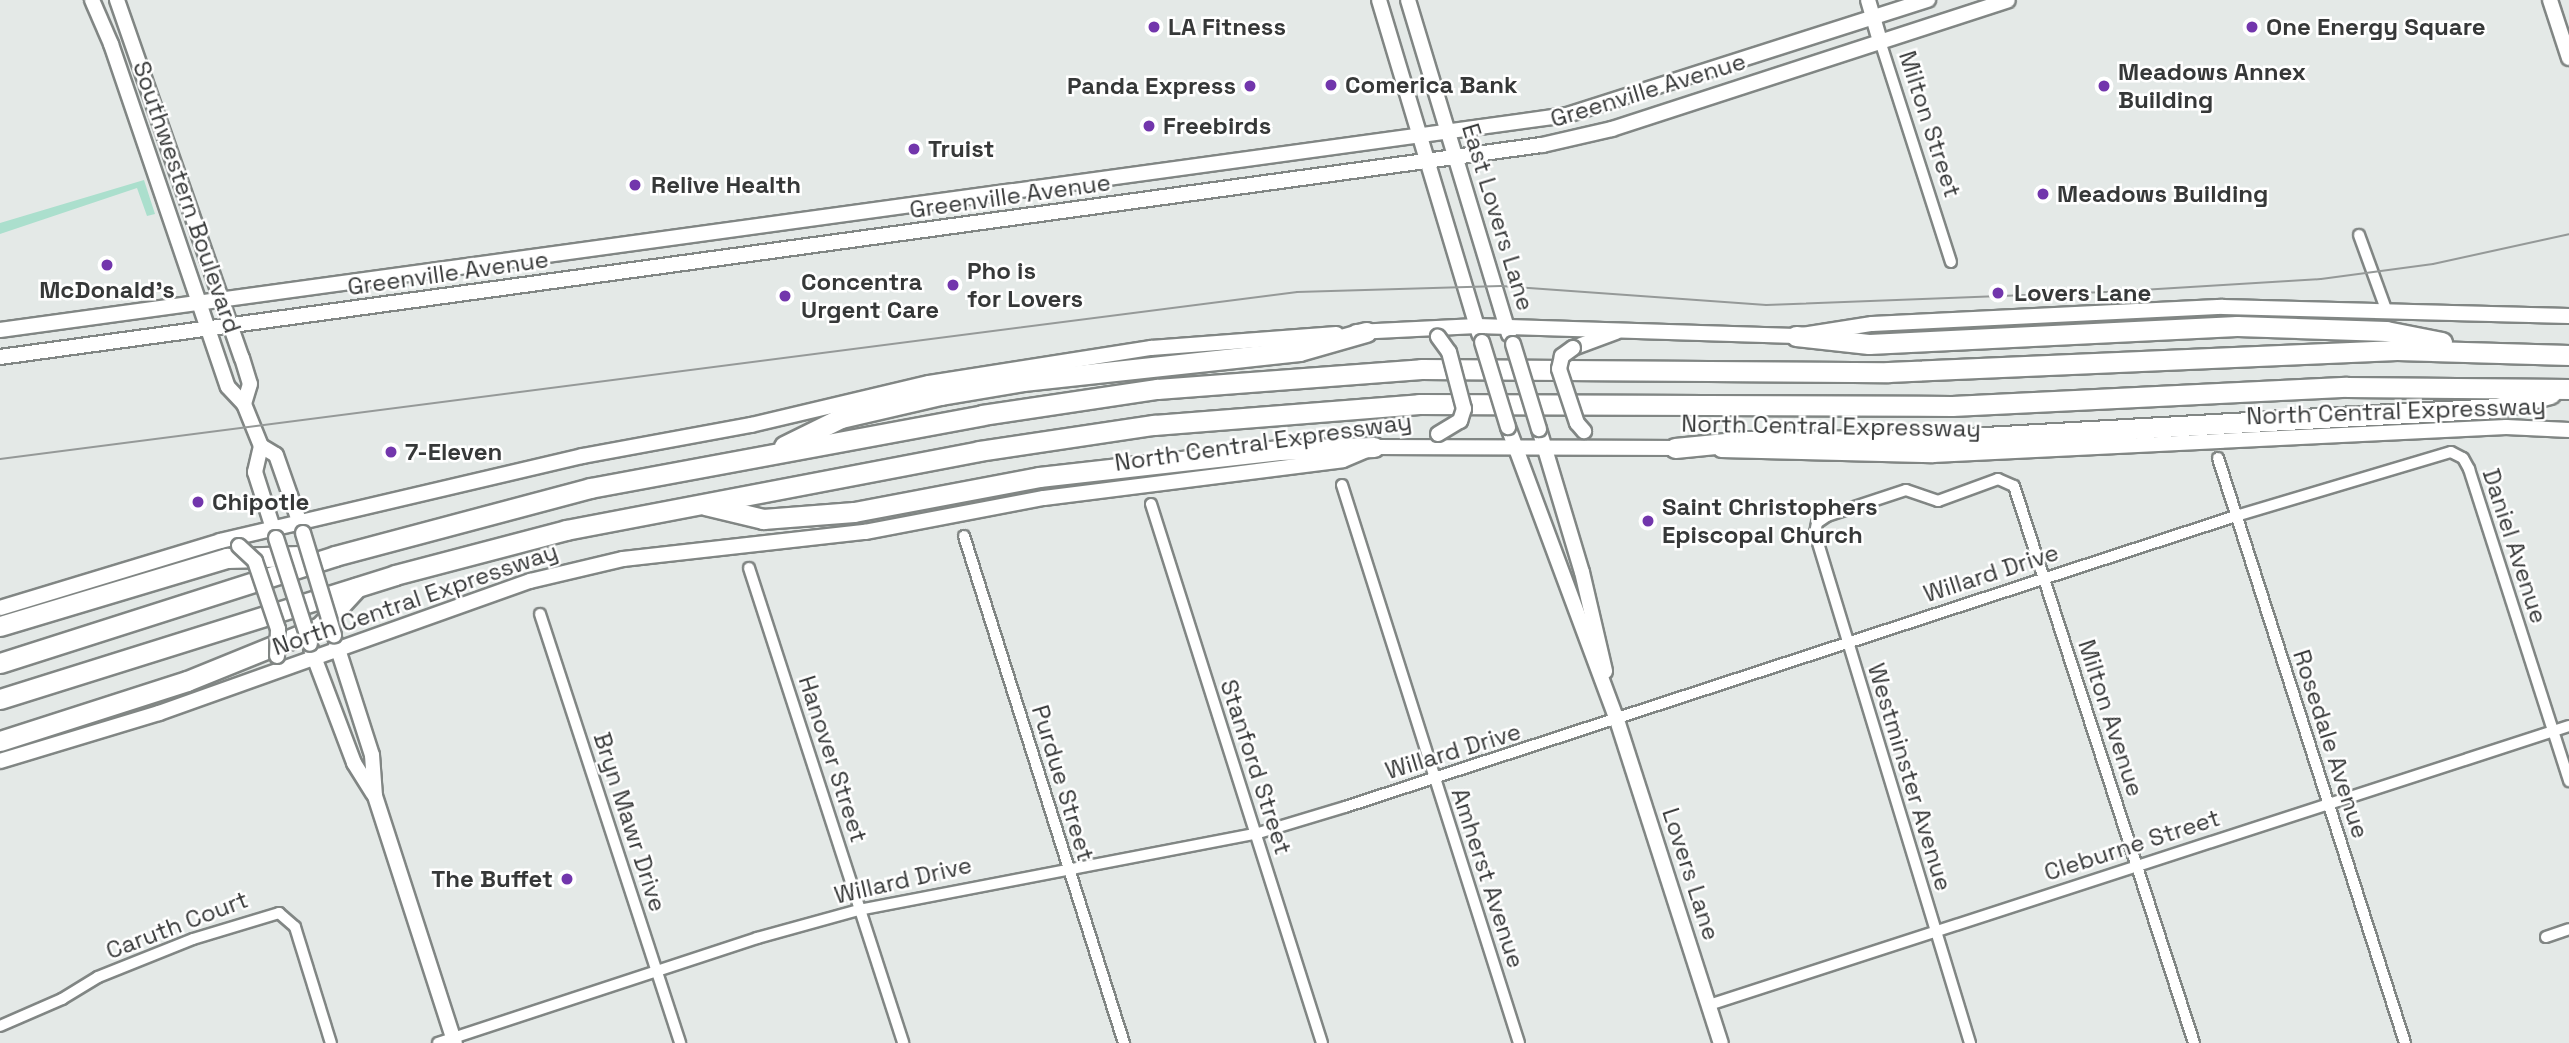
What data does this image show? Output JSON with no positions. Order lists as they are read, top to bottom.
{
  "streets": {
    "highway": ["North Central Expressway"],
    "main road": [
      "Greenville Avenue",
      "Milton Street",
      "Southwestern Boulevard",
      "East Lovers Lane",
      "Lovers Lane"
    ],
    "street": [
      "Daniel Avenue",
      "Willard Drive",
      "Milton Avenue",
      "Rosedale Avenue",
      "Hanover Street",
      "Stanford Street",
      "Westminster Avenue",
      "Purdue Street",
      "Bryn Mawr Drive",
      "Cleburne Street",
      "Amherst Avenue",
      "Caruth Court"
    ]
  },
  "crossings": [
    ["Greenville Avenue", "Milton Street"],
    ["Greenville Avenue", "Southwestern Boulevard"],
    ["Greenville Avenue", "East Lovers Lane"],
    ["Southwestern Boulevard", "North Central Expressway"],
    ["Southwestern Boulevard", "Willard Drive"],
    ["East Lovers Lane", "North Central Expressway"],
    ["East Lovers Lane", "Lovers Lane"],
    ["North Central Expressway", "Lovers Lane"],
    ["Daniel Avenue", "Willard Drive"],
    ["Daniel Avenue", "Cleburne Street"],
    ["Willard Drive", "Milton Avenue"],
    ["Willard Drive", "Rosedale Avenue"],
    ["Willard Drive", "Hanover Street"],
    ["Willard Drive", "Stanford Street"],
    ["Willard Drive", "Westminster Avenue"],
    ["Willard Drive", "Purdue Street"],
    ["Willard Drive", "Bryn Mawr Drive"],
    ["Willard Drive", "Lovers Lane"],
    ["Willard Drive", "Amherst Avenue"],
    ["Milton Avenue", "Westminster Avenue"],
    ["Milton Avenue", "Cleburne Street"],
    ["Rosedale Avenue", "Cleburne Street"],
    ["Westminster Avenue", "Cleburne Street"],
    ["Cleburne Street", "Lovers Lane"]
  ],
  "places": [
    "LA Fitness",
    "One Energy Square",
    "Comerica Bank",
    "Panda Express",
    "Meadows Annex Building",
    "Freebirds",
    "Truist",
    "Relive Health",
    "Meadows Building",
    "McDonald's",
    "Pho is for Lovers",
    "Lovers Lane",
    "Concentra Urgent Care",
    "7-Eleven",
    "Chipotle",
    "Saint Christophers Episcopal Church",
    "The Buffet"
  ]
}
